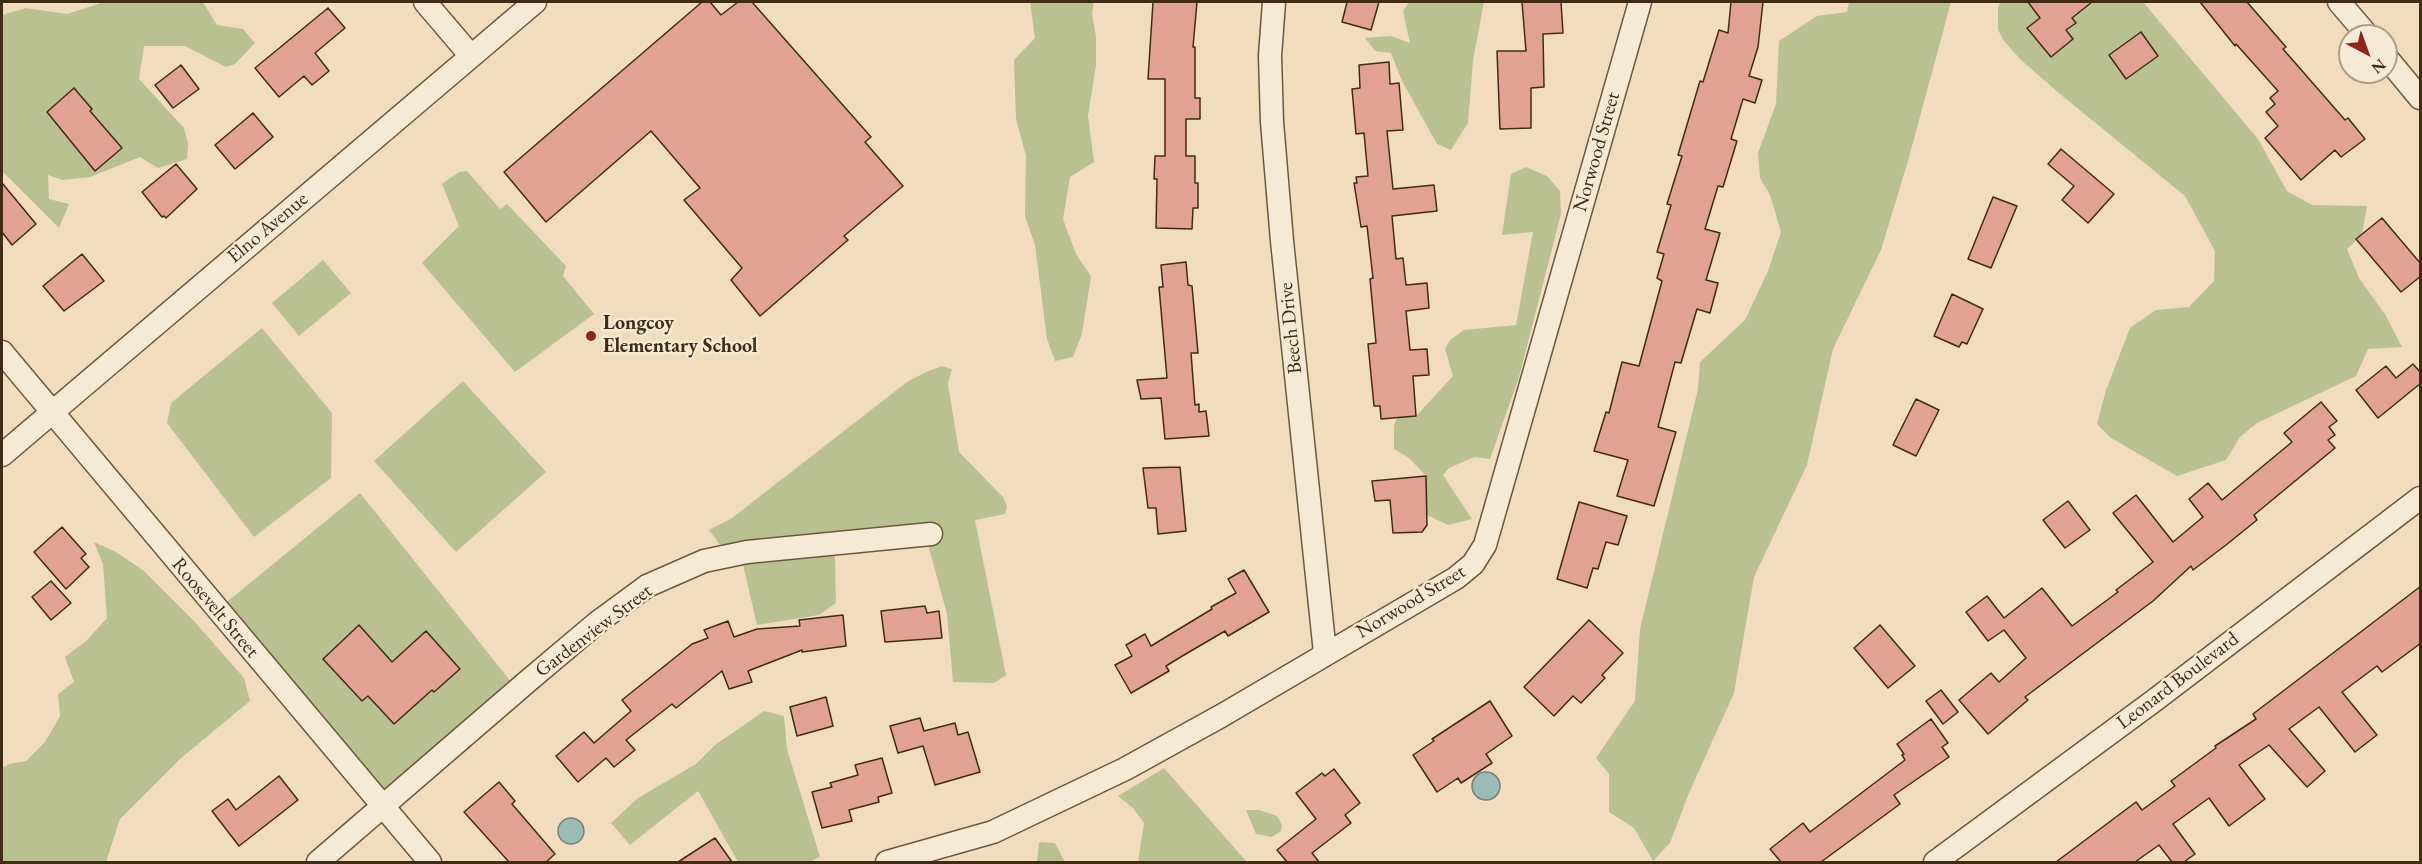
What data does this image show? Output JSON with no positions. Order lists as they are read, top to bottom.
{
  "streets": {
    "street": [
      "Norwood Street",
      "Elno Avenue",
      "Beech Drive",
      "Roosevelt Street",
      "Gardenview Street",
      "Leonard Boulevard"
    ]
  },
  "crossings": [
    ["Norwood Street", "Beech Drive"],
    ["Elno Avenue", "Roosevelt Street"],
    ["Roosevelt Street", "Gardenview Street"]
  ],
  "places": ["Longcoy Elementary School"],
  "north": "bottom right"
}
